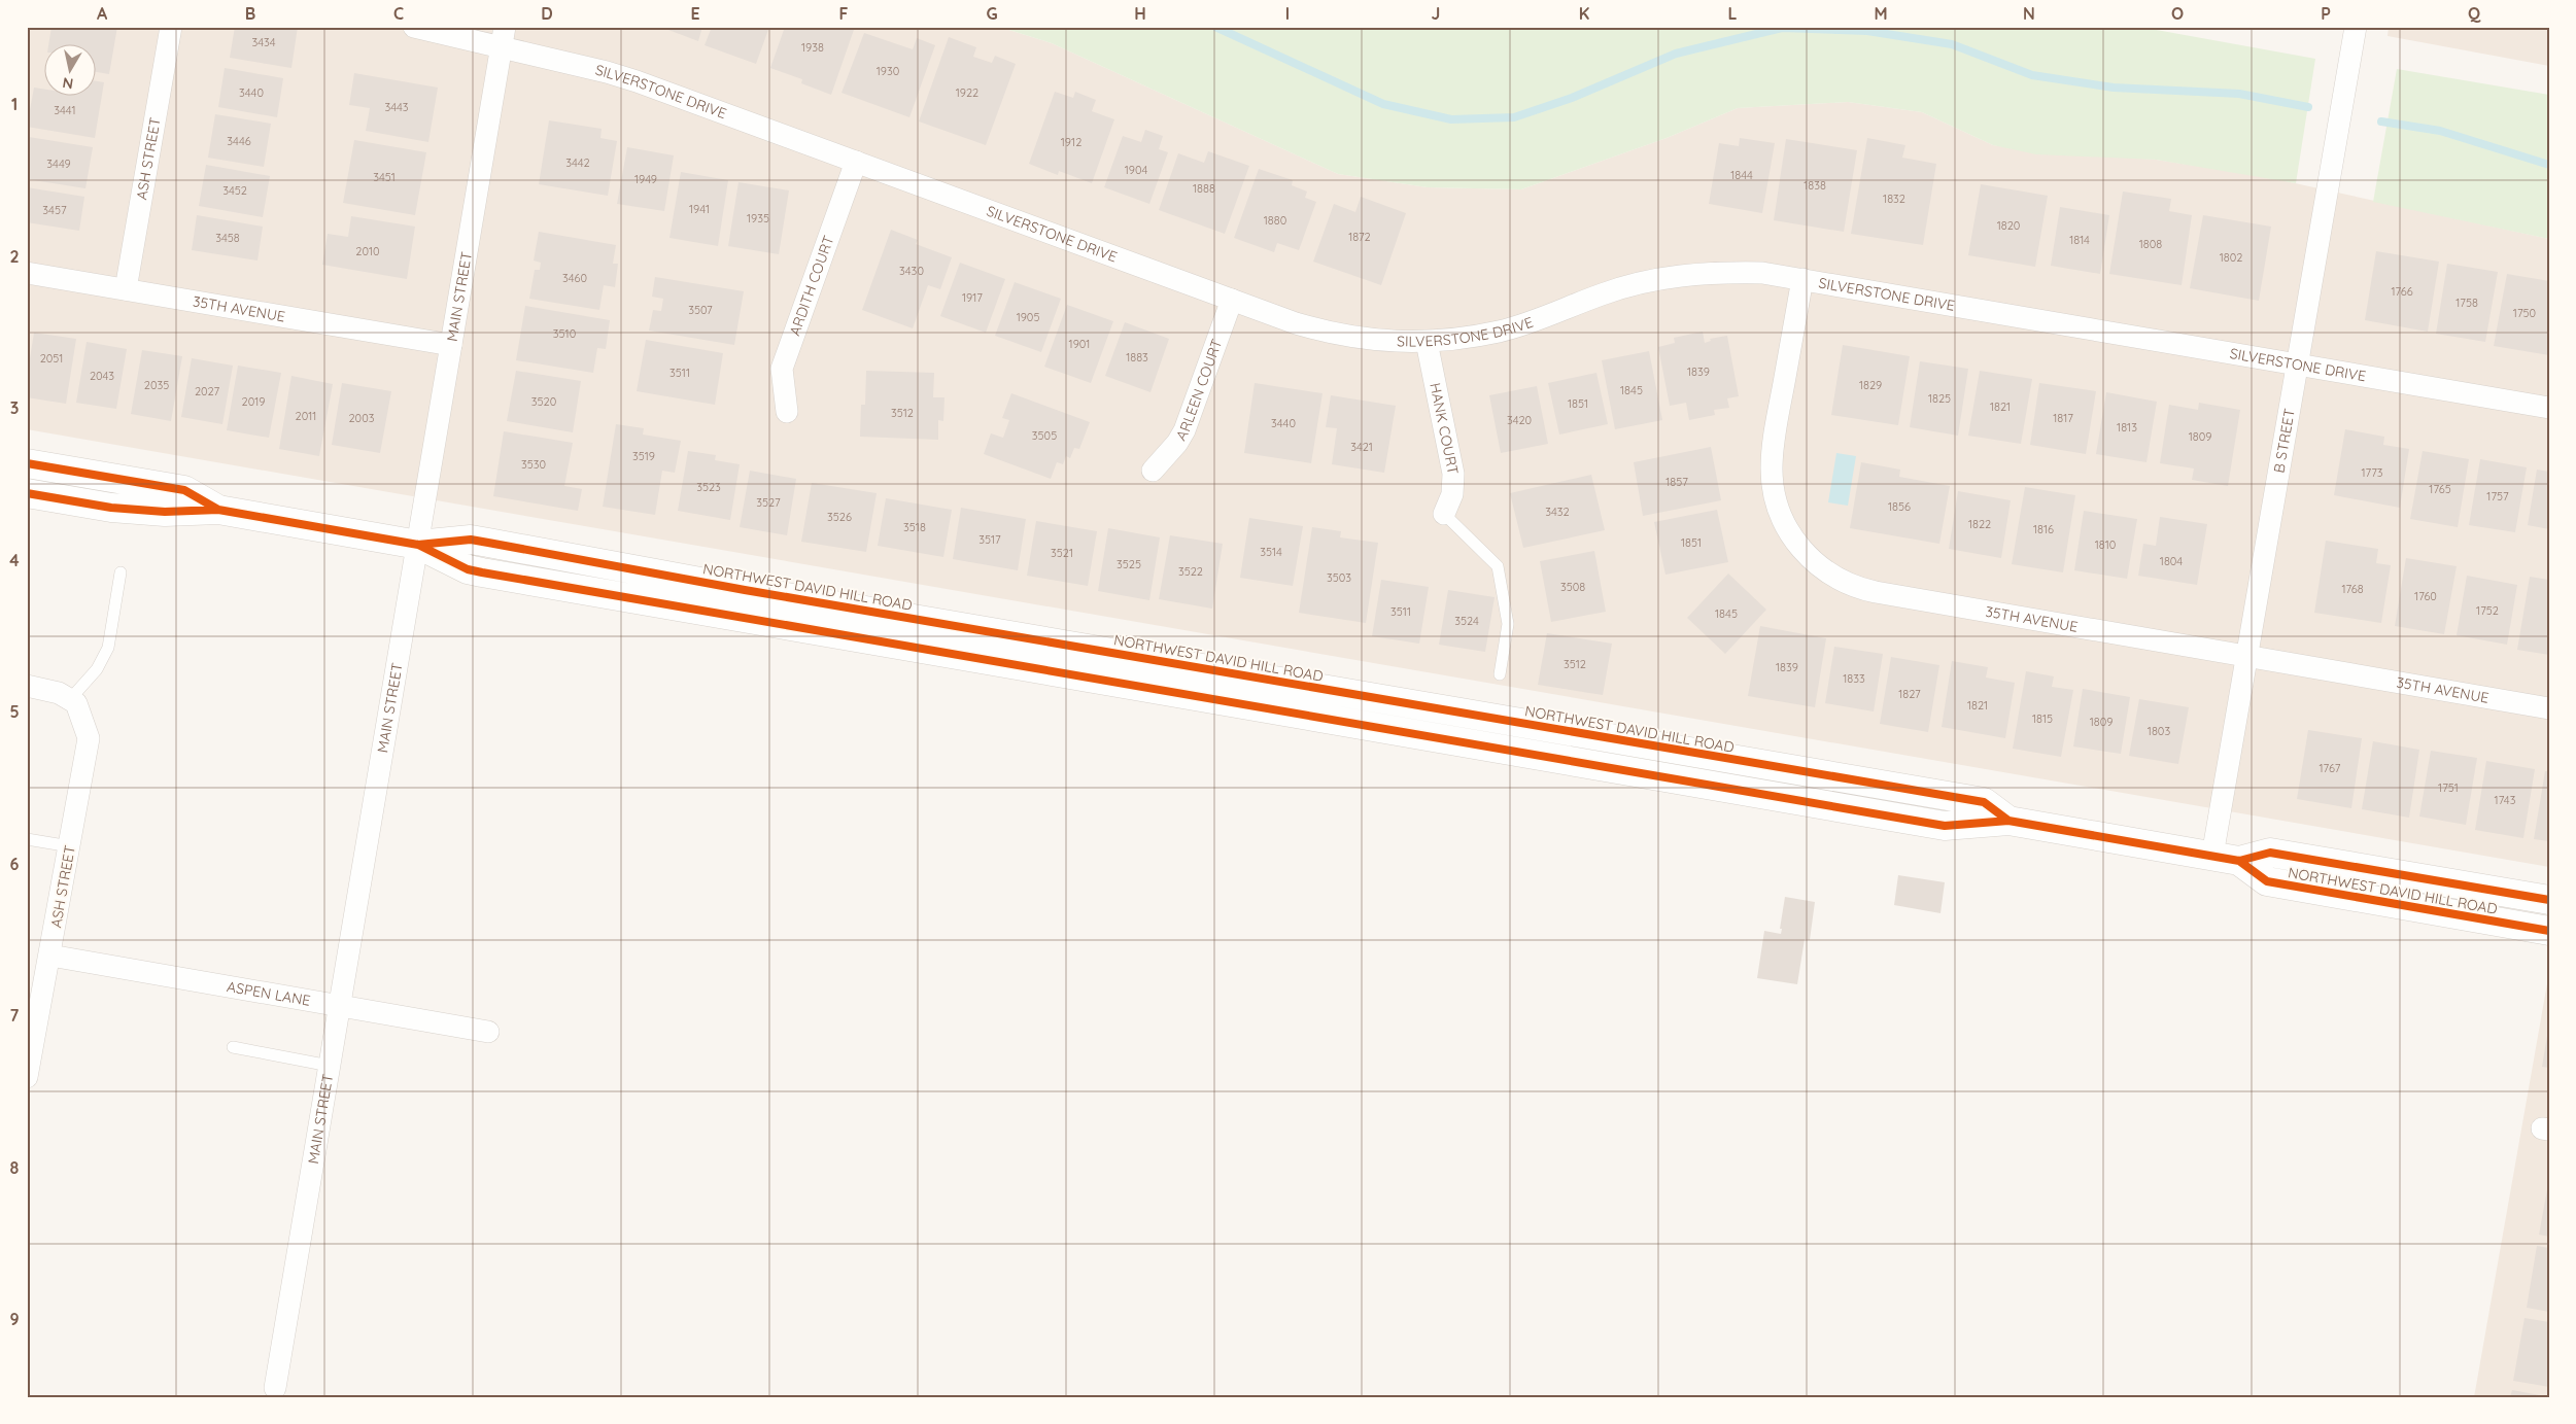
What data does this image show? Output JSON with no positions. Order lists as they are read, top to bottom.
{
  "streets": {
    "street": [
      "SILVERSTONE DRIVE",
      "ASH STREET",
      "ARDITH COURT",
      "MAIN STREET",
      "35TH AVENUE",
      "ARLEEN COURT",
      "HANK COURT",
      "B STREET",
      "NORTHWEST DAVID HILL ROAD",
      "ASPEN LANE"
    ]
  },
  "crossings": [
    ["SILVERSTONE DRIVE", "ARDITH COURT"],
    ["SILVERSTONE DRIVE", "MAIN STREET"],
    ["SILVERSTONE DRIVE", "35TH AVENUE"],
    ["SILVERSTONE DRIVE", "ARLEEN COURT"],
    ["SILVERSTONE DRIVE", "HANK COURT"],
    ["SILVERSTONE DRIVE", "B STREET"],
    ["ASH STREET", "35TH AVENUE"],
    ["ASH STREET", "ASPEN LANE"],
    ["MAIN STREET", "35TH AVENUE"],
    ["MAIN STREET", "NORTHWEST DAVID HILL ROAD"],
    ["MAIN STREET", "ASPEN LANE"],
    ["35TH AVENUE", "B STREET"],
    ["B STREET", "NORTHWEST DAVID HILL ROAD"]
  ],
  "house_numbers": [
    "3434",
    "1938",
    "1930",
    "3440",
    "1922",
    "3443",
    "3441",
    "3446",
    "1912",
    "3442",
    "3449",
    "1904",
    "1844",
    "3451",
    "1949",
    "1838",
    "1888",
    "3452",
    "1832",
    "1941",
    "3457",
    "1935",
    "1880",
    "1820",
    "1872",
    "3458",
    "1814",
    "1808",
    "2010",
    "1802",
    "3430",
    "3460",
    "1766",
    "1917",
    "1758",
    "3507",
    "1750",
    "1905",
    "3510",
    "1901",
    "1883",
    "2051",
    "1839",
    "3511",
    "2043",
    "2035",
    "1829",
    "1845",
    "2027",
    "1825",
    "2019",
    "3520",
    "1851",
    "1821",
    "3512",
    "2011",
    "2003",
    "1817",
    "3420",
    "3440",
    "1813",
    "3505",
    "1809",
    "3421",
    "3519",
    "3530",
    "1773",
    "1857",
    "3523",
    "1765",
    "1757",
    "3527",
    "1856",
    "3432",
    "3526",
    "1822",
    "3518",
    "1816",
    "3517",
    "1851",
    "1810",
    "3514",
    "3521",
    "1804",
    "3525",
    "3522",
    "3503",
    "3508",
    "1768",
    "1760",
    "1752",
    "3511",
    "1845",
    "3524",
    "3512",
    "1839",
    "1833",
    "1827",
    "1821",
    "1815",
    "1809",
    "1803",
    "1767",
    "1751",
    "1743"
  ],
  "north": "bottom",
  "grid": {
    "columns": [
      "A",
      "B",
      "C",
      "D",
      "E",
      "F",
      "G",
      "H",
      "I",
      "J",
      "K",
      "L",
      "M",
      "N",
      "O",
      "P",
      "Q"
    ],
    "rows": [
      "1",
      "2",
      "3",
      "4",
      "5",
      "6",
      "7",
      "8",
      "9"
    ]
  }
}
